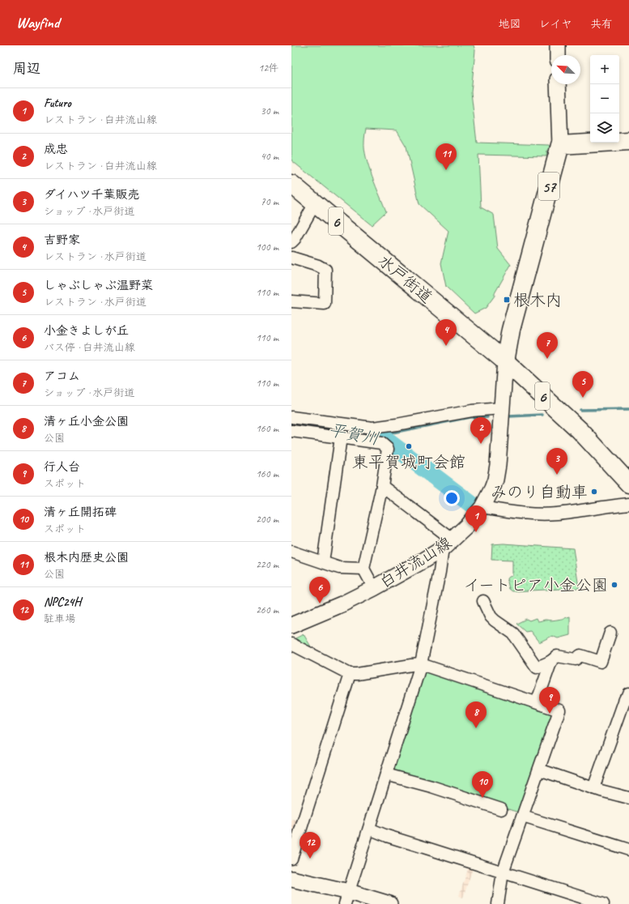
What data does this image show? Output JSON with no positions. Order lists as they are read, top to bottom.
{
  "streets": {
    "main road": [
      "57",
      "6",
      "水戸街道",
      "白井流山線"
    ]
  },
  "crossings": [
    ["57", "水戸街道"],
    ["57", "白井流山線"],
    ["水戸街道", "白井流山線"]
  ],
  "water": ["平賀川"],
  "places": {
    "transit": ["根木内"],
    "other": ["東平賀城町会館", "みのり自動車", "イートピア小金公園"]
  },
  "north": "top left",
  "page": {
    "header": "Wayfind",
    "nav": ["地図", "レイヤ", "共有"],
    "heading": ["周辺", "12件"],
    "map_buttons": ["+", "−"],
    "list": [
      {
        "mark": "1",
        "name": "Futuro",
        "note": "レストラン · 白井流山線",
        "value": "30 m"
      },
      {
        "mark": "2",
        "name": "成忠",
        "note": "レストラン · 白井流山線",
        "value": "40 m"
      },
      {
        "mark": "3",
        "name": "ダイハツ千葉販売",
        "note": "ショップ · 水戸街道",
        "value": "70 m"
      },
      {
        "mark": "4",
        "name": "吉野家",
        "note": "レストラン · 水戸街道",
        "value": "100 m"
      },
      {
        "mark": "5",
        "name": "しゃぶしゃぶ温野菜",
        "note": "レストラン · 水戸街道",
        "value": "110 m"
      },
      {
        "mark": "6",
        "name": "小金きよしが丘",
        "note": "バス停 · 白井流山線",
        "value": "110 m"
      },
      {
        "mark": "7",
        "name": "アコム",
        "note": "ショップ · 水戸街道",
        "value": "110 m"
      },
      {
        "mark": "8",
        "name": "清ヶ丘小金公園",
        "note": "公園",
        "value": "160 m"
      },
      {
        "mark": "9",
        "name": "行人台",
        "note": "スポット",
        "value": "160 m"
      },
      {
        "mark": "10",
        "name": "清ヶ丘開拓碑",
        "note": "スポット",
        "value": "200 m"
      },
      {
        "mark": "11",
        "name": "根木内歴史公園",
        "note": "公園",
        "value": "220 m"
      },
      {
        "mark": "12",
        "name": "NPC24H",
        "note": "駐車場",
        "value": "260 m"
      }
    ],
    "pins": [
      "11",
      "4",
      "7",
      "5",
      "2",
      "3",
      "1",
      "6",
      "9",
      "8",
      "10",
      "12"
    ]
  }
}
